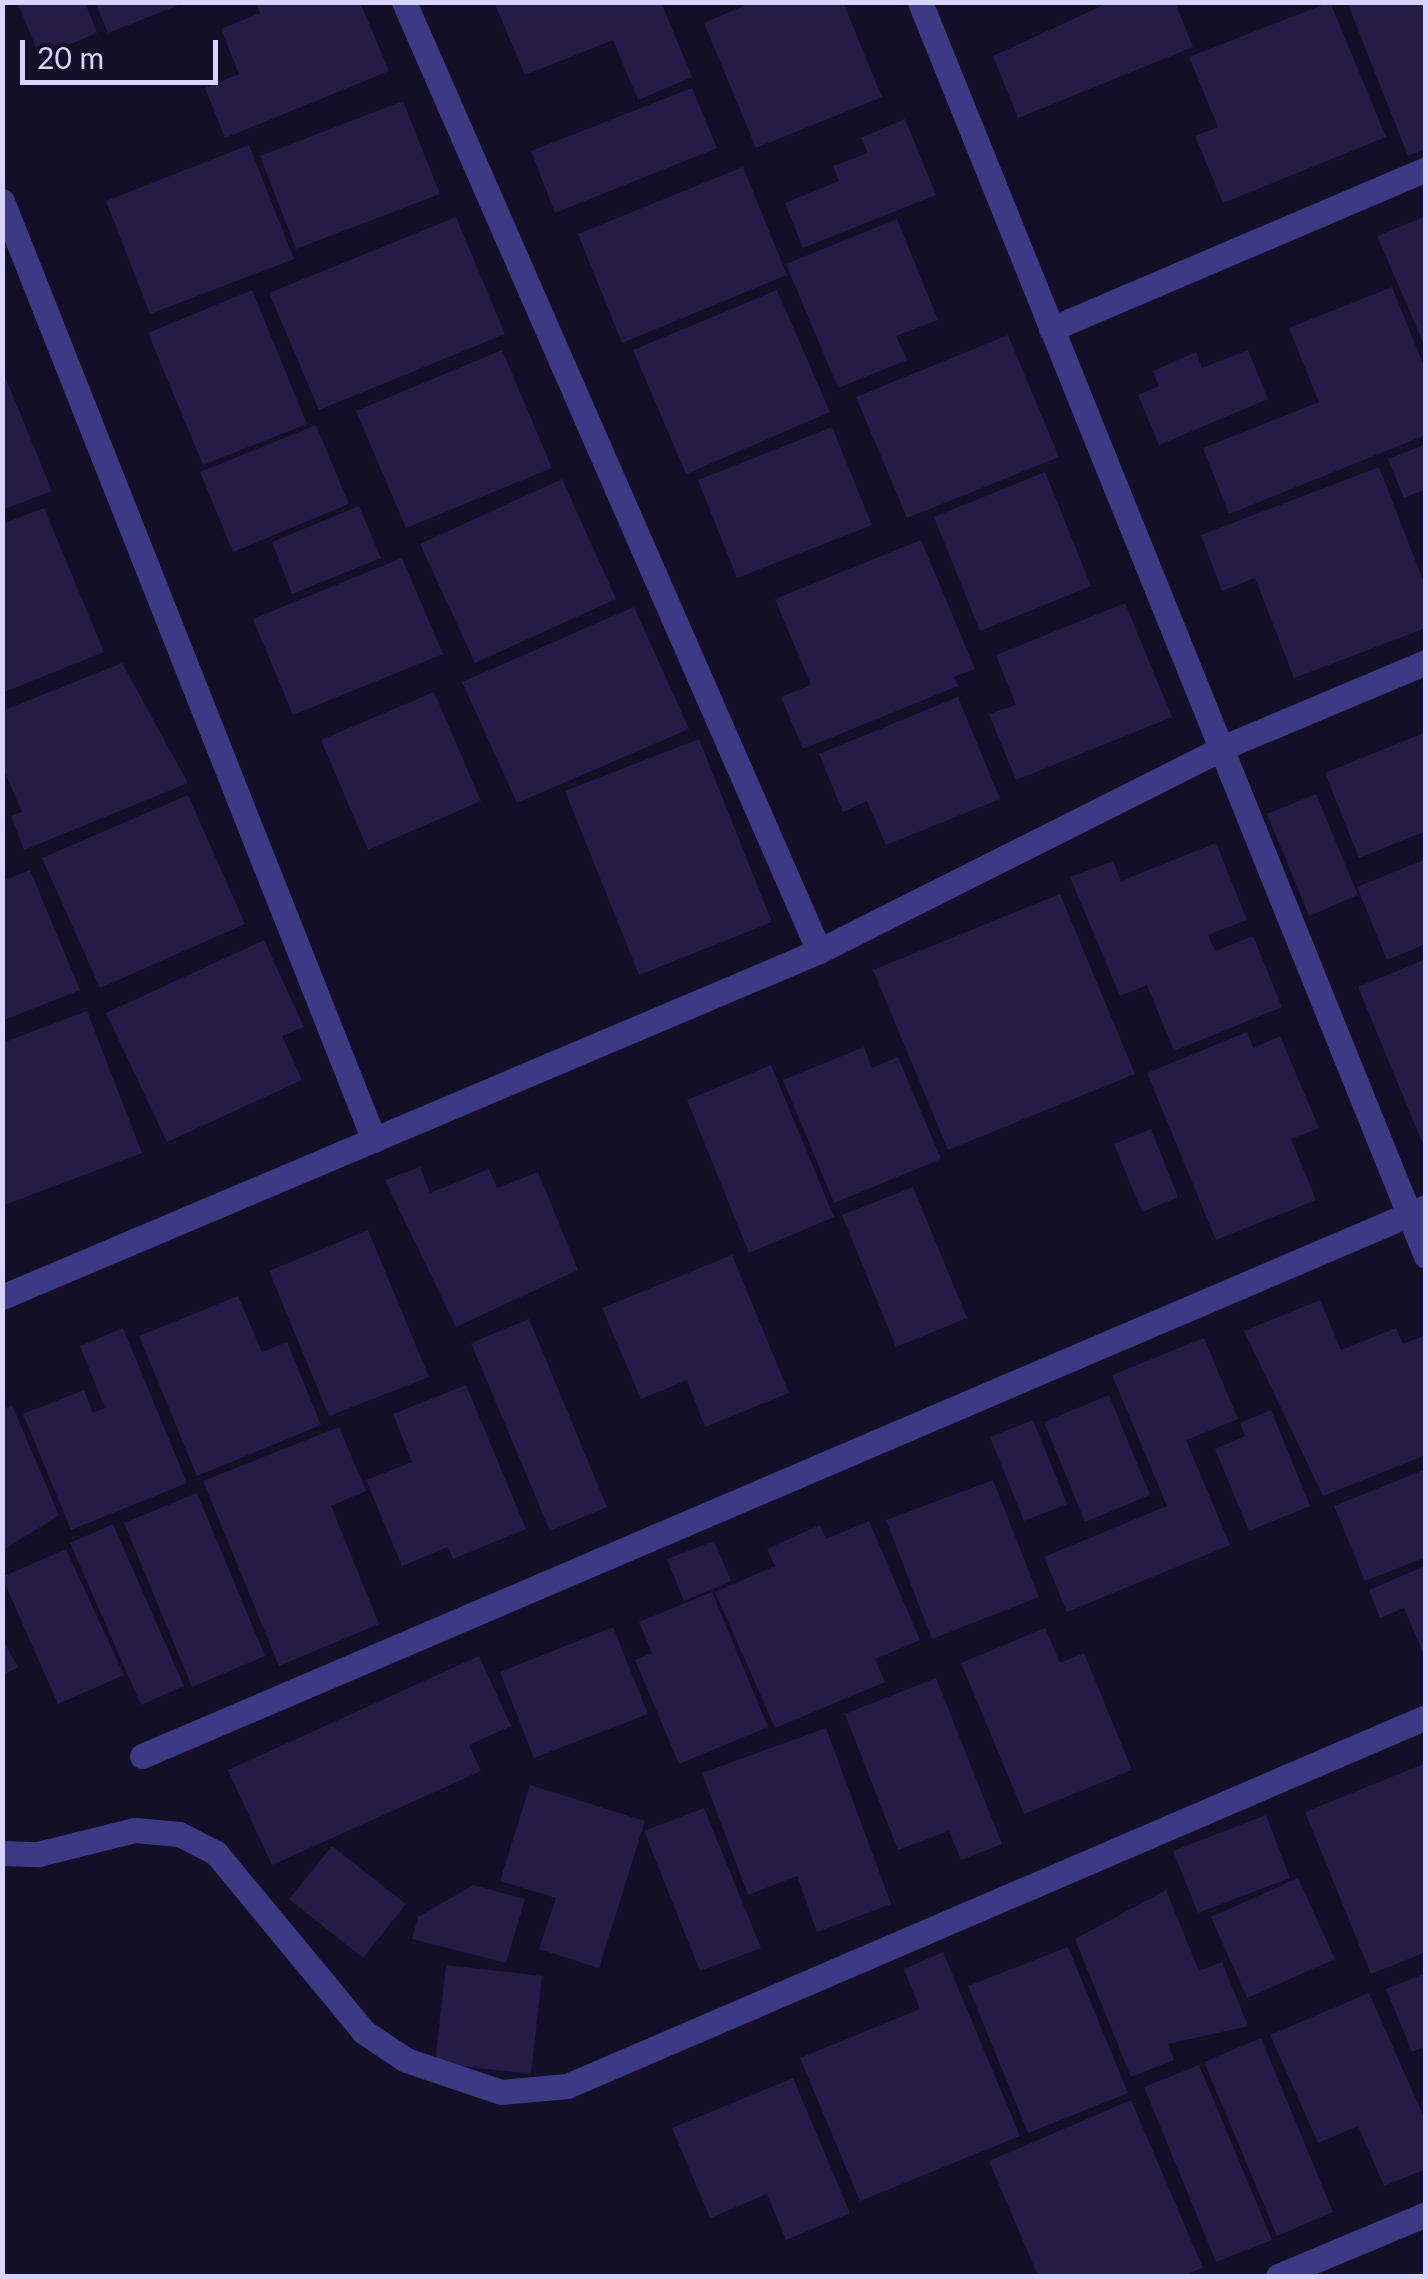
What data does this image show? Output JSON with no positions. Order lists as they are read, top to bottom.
{
  "scale_bar": "20 m"
}
